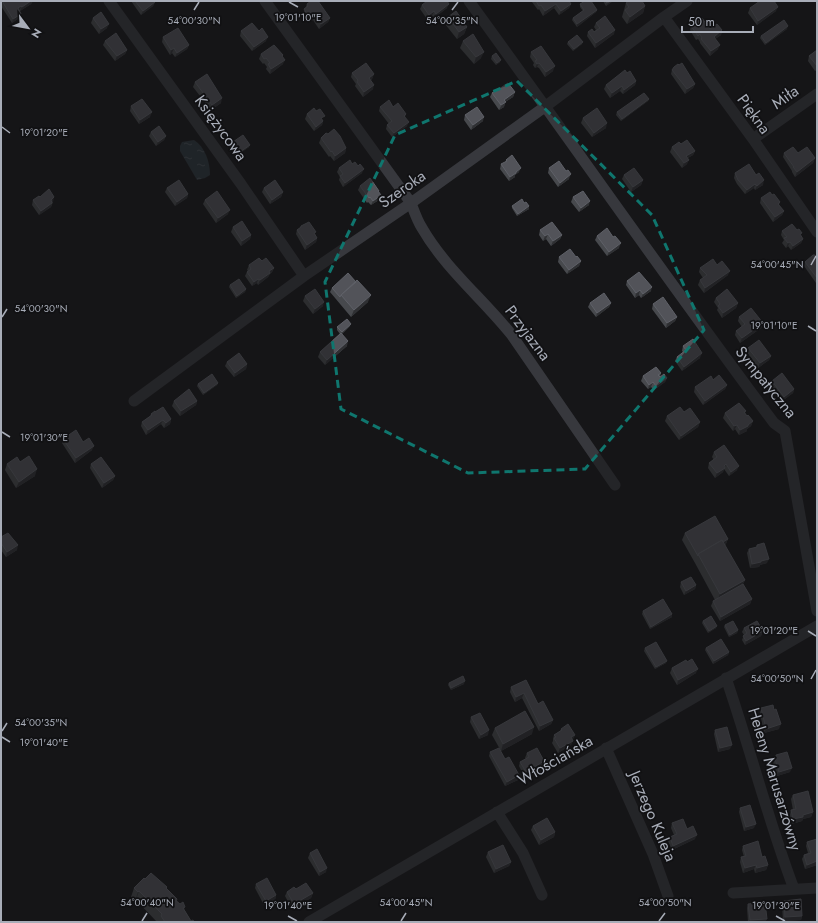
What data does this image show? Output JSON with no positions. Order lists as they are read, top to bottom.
{
  "streets": {
    "street": [
      "Miła",
      "Piękna",
      "Księżycowa",
      "Szeroka",
      "Przyjazna",
      "Sympatyczna",
      "Włościańska",
      "Heleny Marusarzówny",
      "Jerzego Kuleja"
    ]
  },
  "crossings": [
    ["Miła", "Piękna"],
    ["Piękna", "Szeroka"],
    ["Księżycowa", "Szeroka"],
    ["Szeroka", "Przyjazna"],
    ["Szeroka", "Sympatyczna"],
    ["Włościańska", "Heleny Marusarzówny"],
    ["Włościańska", "Jerzego Kuleja"]
  ],
  "scale_bar": "50 m",
  "north": "bottom right",
  "coordinates": [
    "19°01'10\"E",
    "54°00'30\"N",
    "54°00'35\"N",
    "19°01'20\"E",
    "54°00'45\"N",
    "19°01'30\"E",
    "54°00'50\"N",
    "19°01'40\"E",
    "54°00'40\"N"
  ]
}
